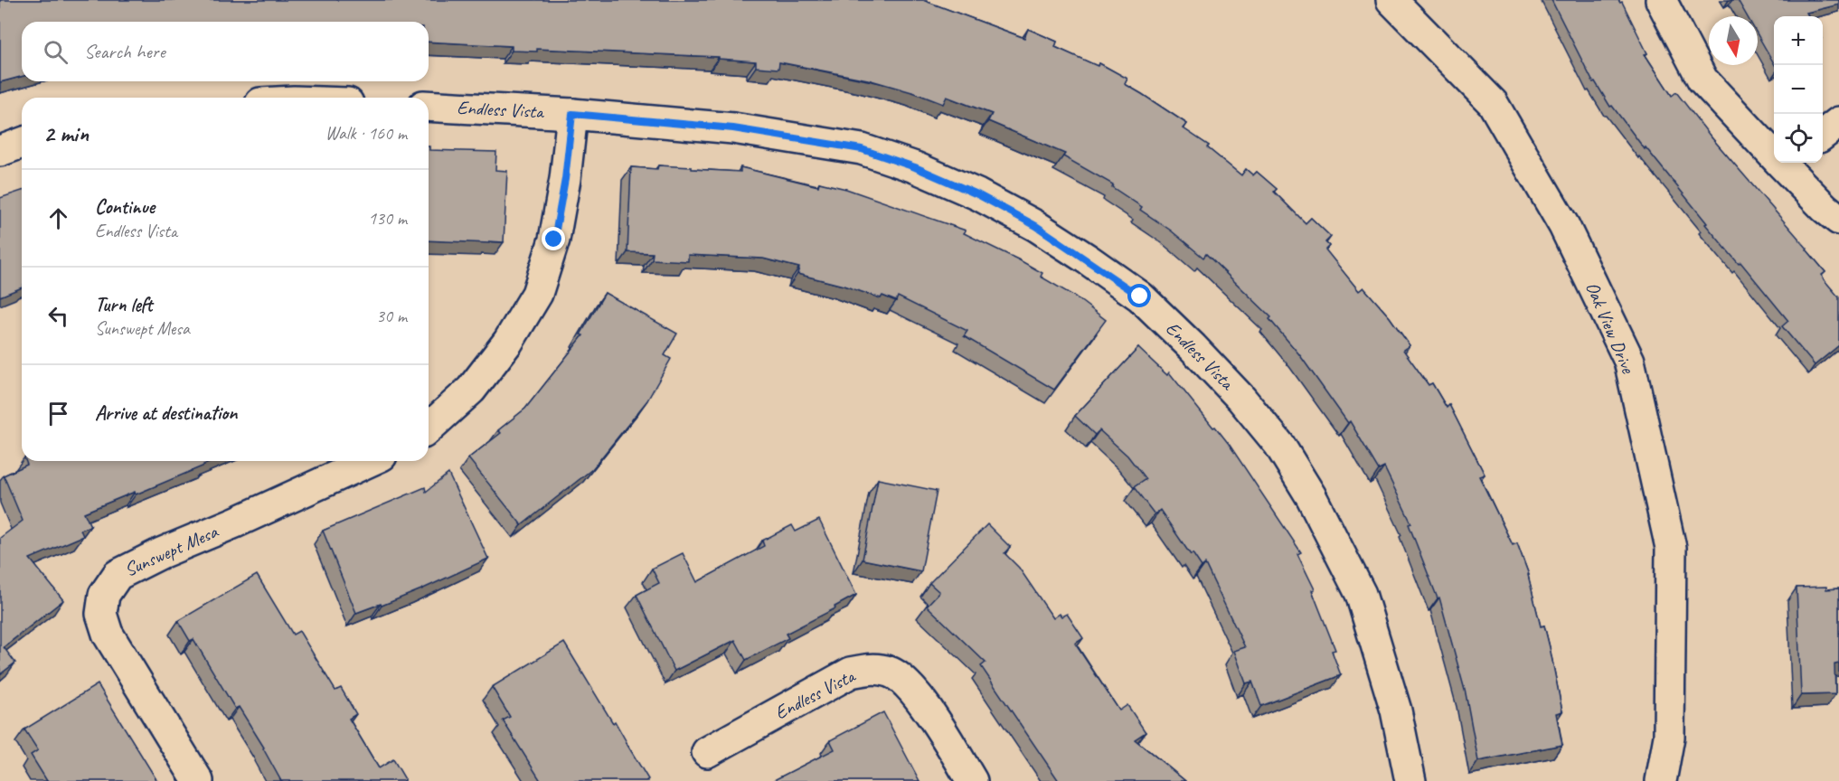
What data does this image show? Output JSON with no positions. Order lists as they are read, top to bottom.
{
  "streets": {
    "street": ["Endless Vista", "Oak View Drive", "Sunswept Mesa"]
  },
  "north": "bottom",
  "page": {
    "map_buttons": ["+", "−"],
    "search": "Search here",
    "heading": ["2 min", "Walk · 160 m"],
    "list": [
      ["Continue", "Endless Vista", "130 m"],
      ["Turn left", "Sunswept Mesa", "30 m"],
      "Arrive at destination"
    ]
  }
}
